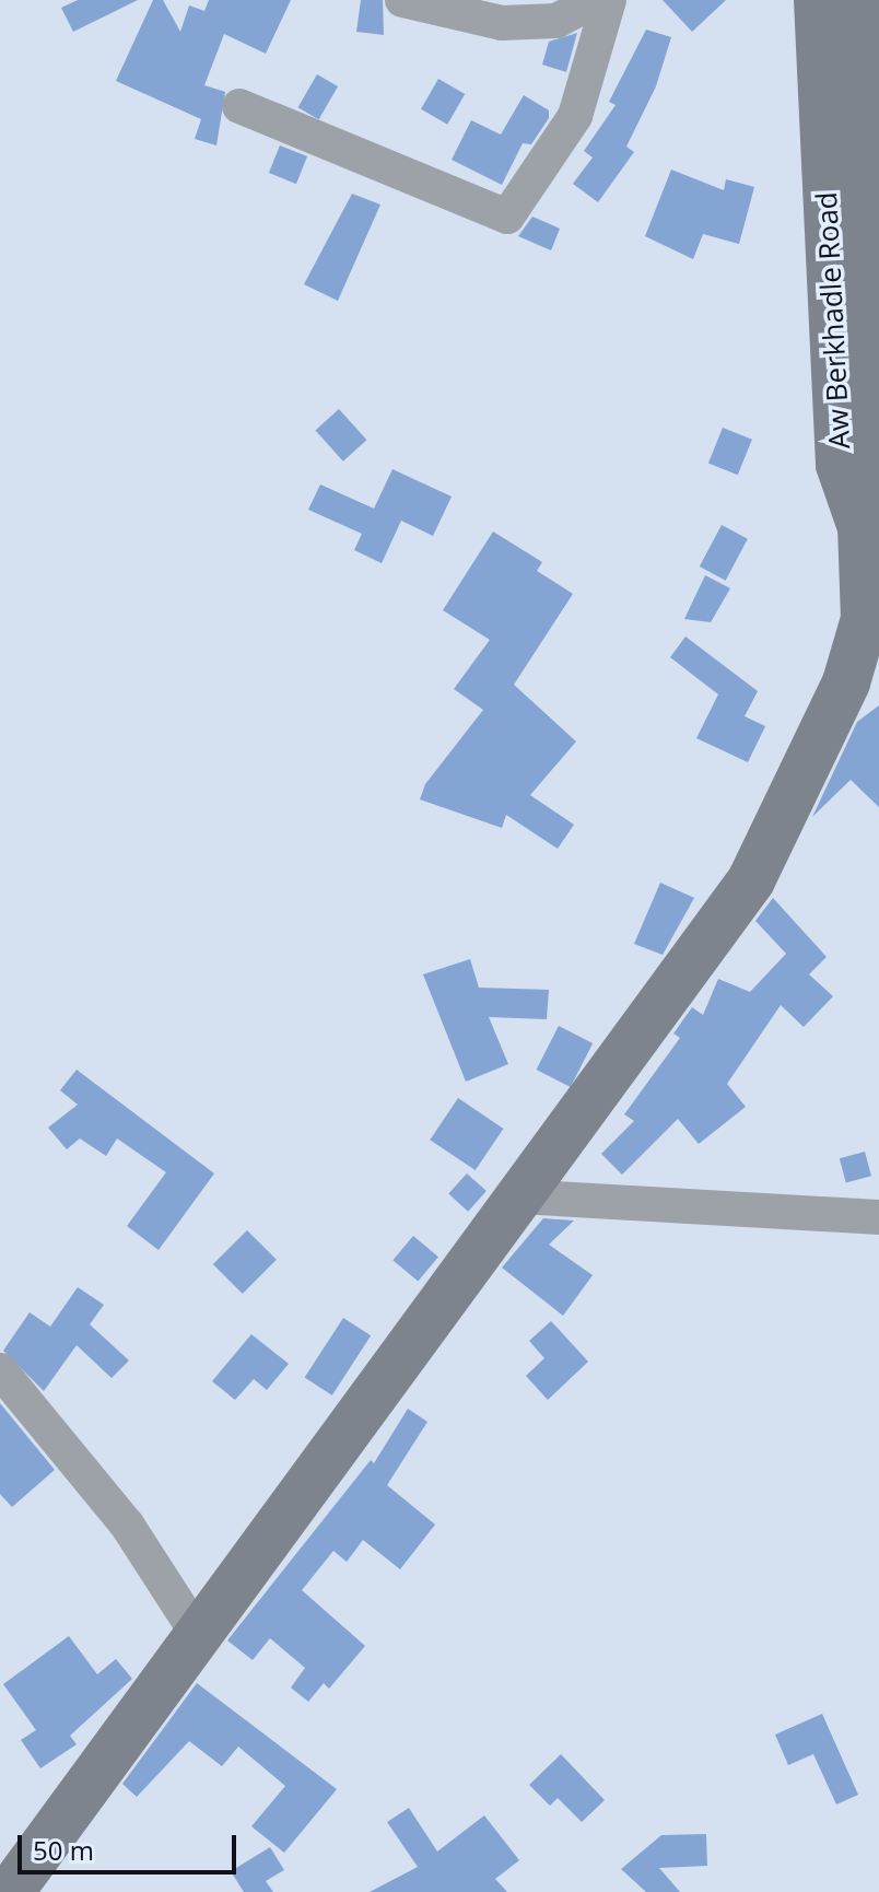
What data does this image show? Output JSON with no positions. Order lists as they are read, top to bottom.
{
  "streets": {
    "main road": ["Aw Berkhadle Road"]
  },
  "scale_bar": "50 m"
}
